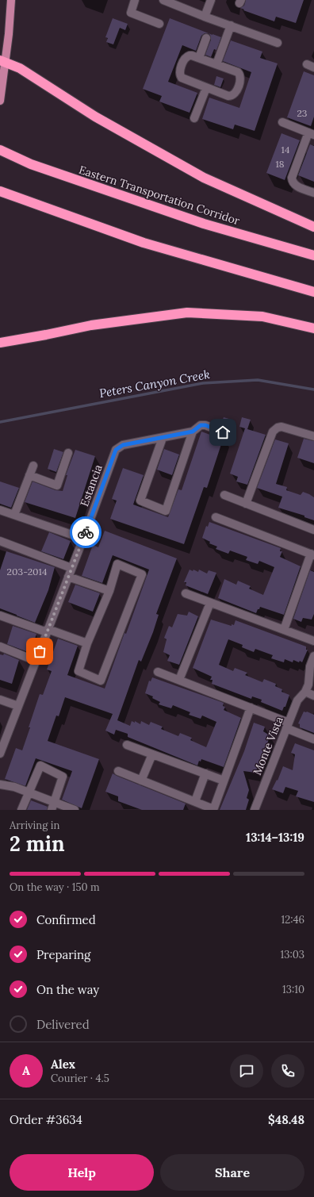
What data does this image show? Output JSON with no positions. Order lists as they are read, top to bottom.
{
  "streets": {
    "highway": ["Eastern Transportation Corridor"],
    "street": ["Estancia", "Monte Vista"]
  },
  "water": ["Peters Canyon Creek"],
  "house_numbers": [
    "23",
    "14",
    "18",
    "203-2014"
  ],
  "page": {
    "heading": ["2 min", "Arriving in", "13:14–13:19"],
    "panel": [
      "Alex",
      "Courier · 4.5",
      "Order #3634",
      "$48.48"
    ],
    "bar": "On the way · 150 m",
    "list": [
      ["Confirmed", "12:46"],
      ["Preparing", "13:03"],
      ["On the way", "13:10"],
      "Delivered"
    ],
    "round": "A",
    "buttons": ["Help", "Share"]
  }
}
